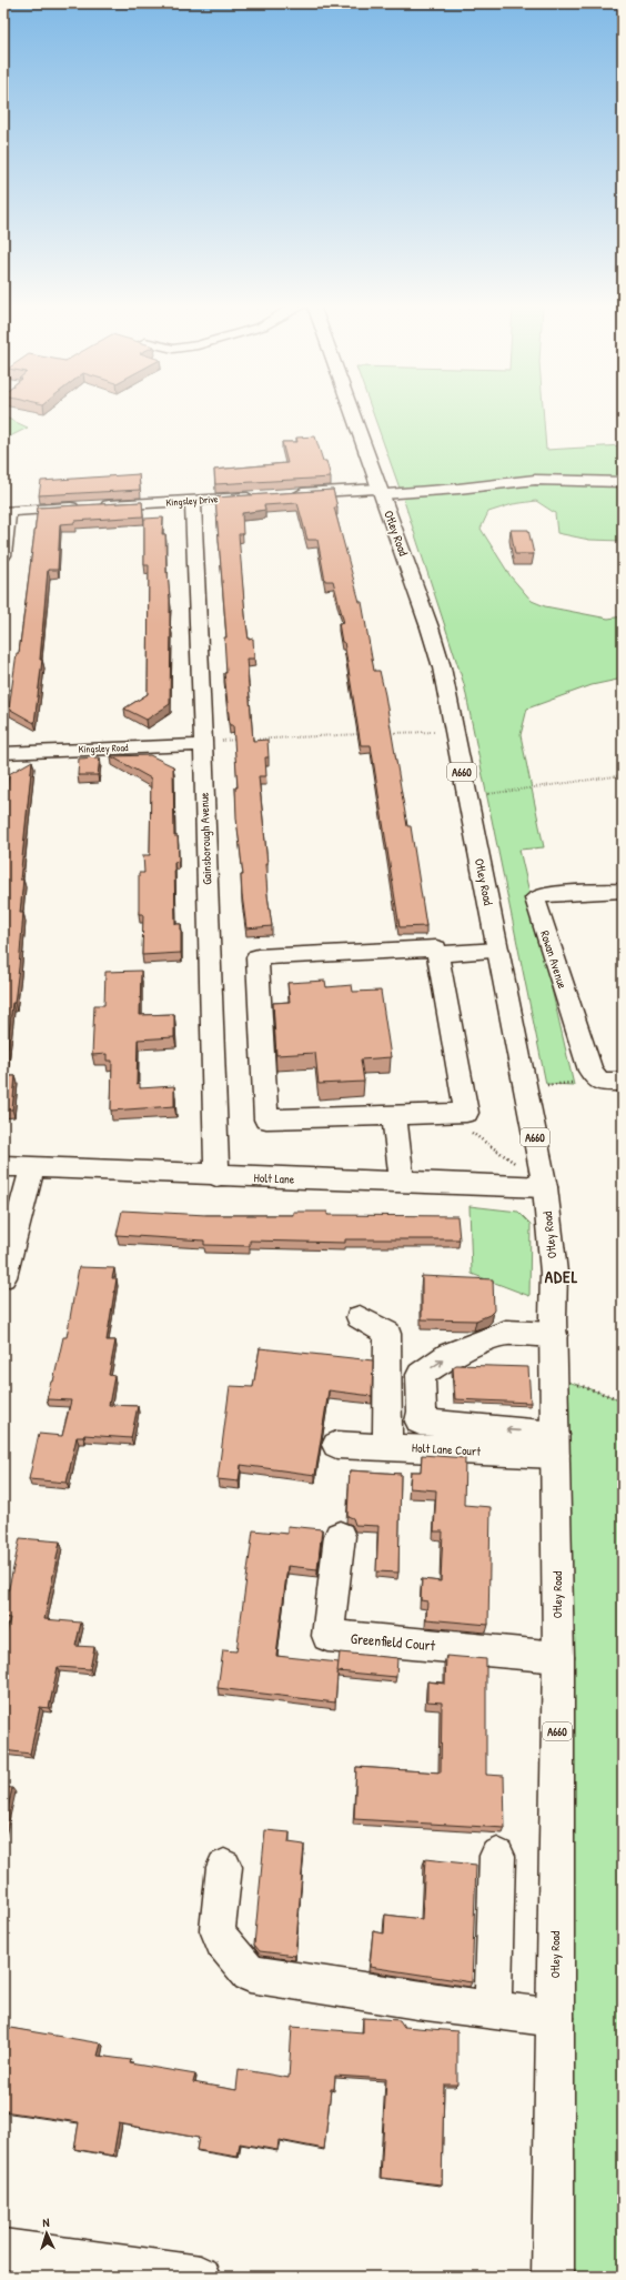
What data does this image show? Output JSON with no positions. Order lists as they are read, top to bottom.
{
  "streets": {
    "main road": [
      "Kingsley Drive",
      "Otley Road",
      "Kingsley Road",
      "A660",
      "Gainsborough Avenue",
      "Rowan Avenue",
      "Holt Lane",
      "Holt Lane Court",
      "Greenfield Court"
    ]
  },
  "crossings": [
    ["Kingsley Drive", "Gainsborough Avenue"],
    ["Otley Road", "Holt Lane"],
    ["Otley Road", "Holt Lane Court"],
    ["Otley Road", "Greenfield Court"],
    ["Kingsley Road", "Gainsborough Avenue"],
    ["Gainsborough Avenue", "Holt Lane"]
  ],
  "districts": ["ADEL"],
  "north": "top"
}
